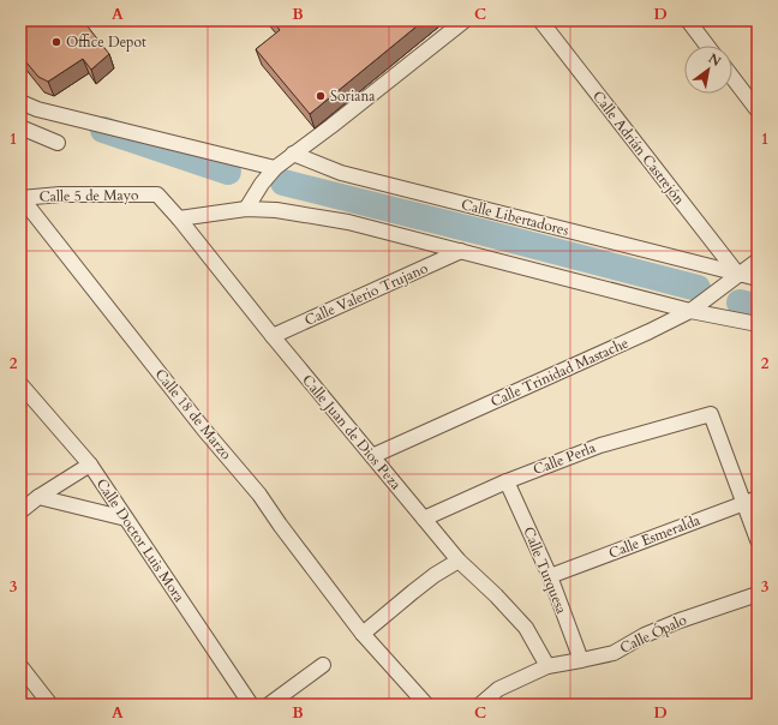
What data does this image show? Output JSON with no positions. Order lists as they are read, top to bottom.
{
  "streets": {
    "street": [
      "Calle Adrián Castrejón",
      "Calle 5 de Mayo",
      "Calle Libertadores",
      "Calle Valerio Trujano",
      "Calle Trinidad Mastache",
      "Calle 18 de Marzo",
      "Calle Juan de Dios Peza",
      "Calle Perla",
      "Calle Esmeralda",
      "Calle Doctor Luis Mora",
      "Calle Turquesa",
      "Calle Ópalo"
    ]
  },
  "crossings": [
    ["Calle Adrián Castrejón", "Calle Libertadores"],
    ["Calle Adrián Castrejón", "Calle Trinidad Mastache"],
    ["Calle 5 de Mayo", "Calle 18 de Marzo"],
    ["Calle 5 de Mayo", "Calle Juan de Dios Peza"],
    ["Calle Libertadores", "Calle Trinidad Mastache"],
    ["Calle Valerio Trujano", "Calle Juan de Dios Peza"],
    ["Calle Trinidad Mastache", "Calle Juan de Dios Peza"],
    ["Calle Juan de Dios Peza", "Calle Perla"],
    ["Calle Juan de Dios Peza", "Calle Ópalo"],
    ["Calle Perla", "Calle Esmeralda"],
    ["Calle Perla", "Calle Turquesa"],
    ["Calle Esmeralda", "Calle Turquesa"],
    ["Calle Turquesa", "Calle Ópalo"]
  ],
  "places": ["Office Depot", "Soriana"],
  "north": "top right",
  "grid": {
    "columns": [
      "A",
      "B",
      "C",
      "D"
    ],
    "rows": ["1", "2", "3"]
  }
}
